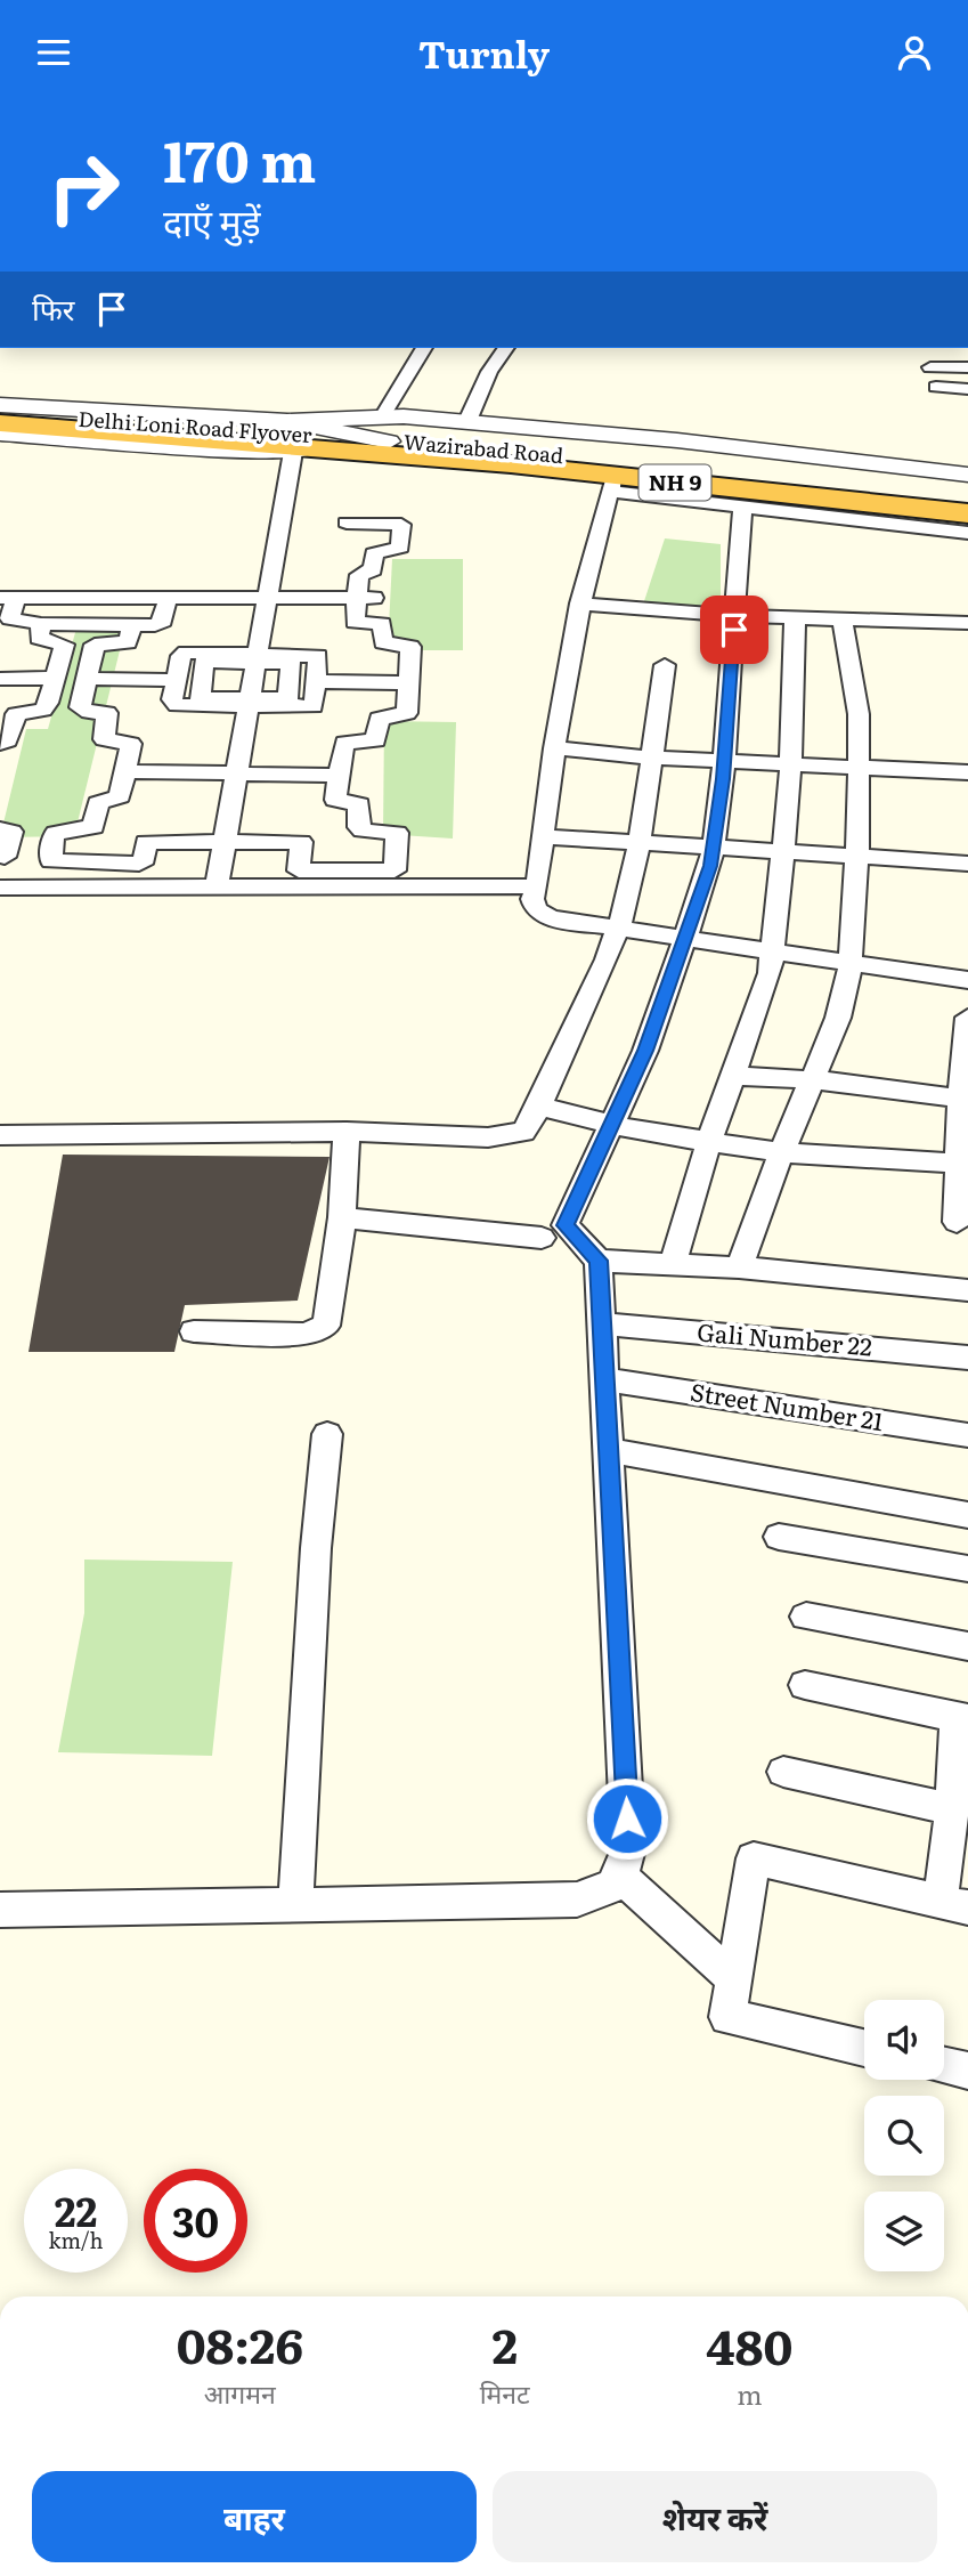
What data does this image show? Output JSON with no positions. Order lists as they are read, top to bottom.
{
  "streets": {
    "highway": ["Delhi Loni Road Flyover", "Wazirabad Road", "NH 9"],
    "street": ["Gali Number 22", "Street Number 21"]
  },
  "crossings": [
    ["Delhi Loni Road Flyover", "Wazirabad Road"]
  ],
  "page": {
    "header": "Turnly",
    "turn": ["170 m", "दाएँ मुड़ें"],
    "then": "फिर",
    "speed": "22 km/h",
    "limit": "30",
    "eta": [
      "08:26",
      "आगमन",
      "2",
      "मिनट",
      "480",
      "m"
    ],
    "buttons": ["बाहर", "शेयर करें"]
  }
}
